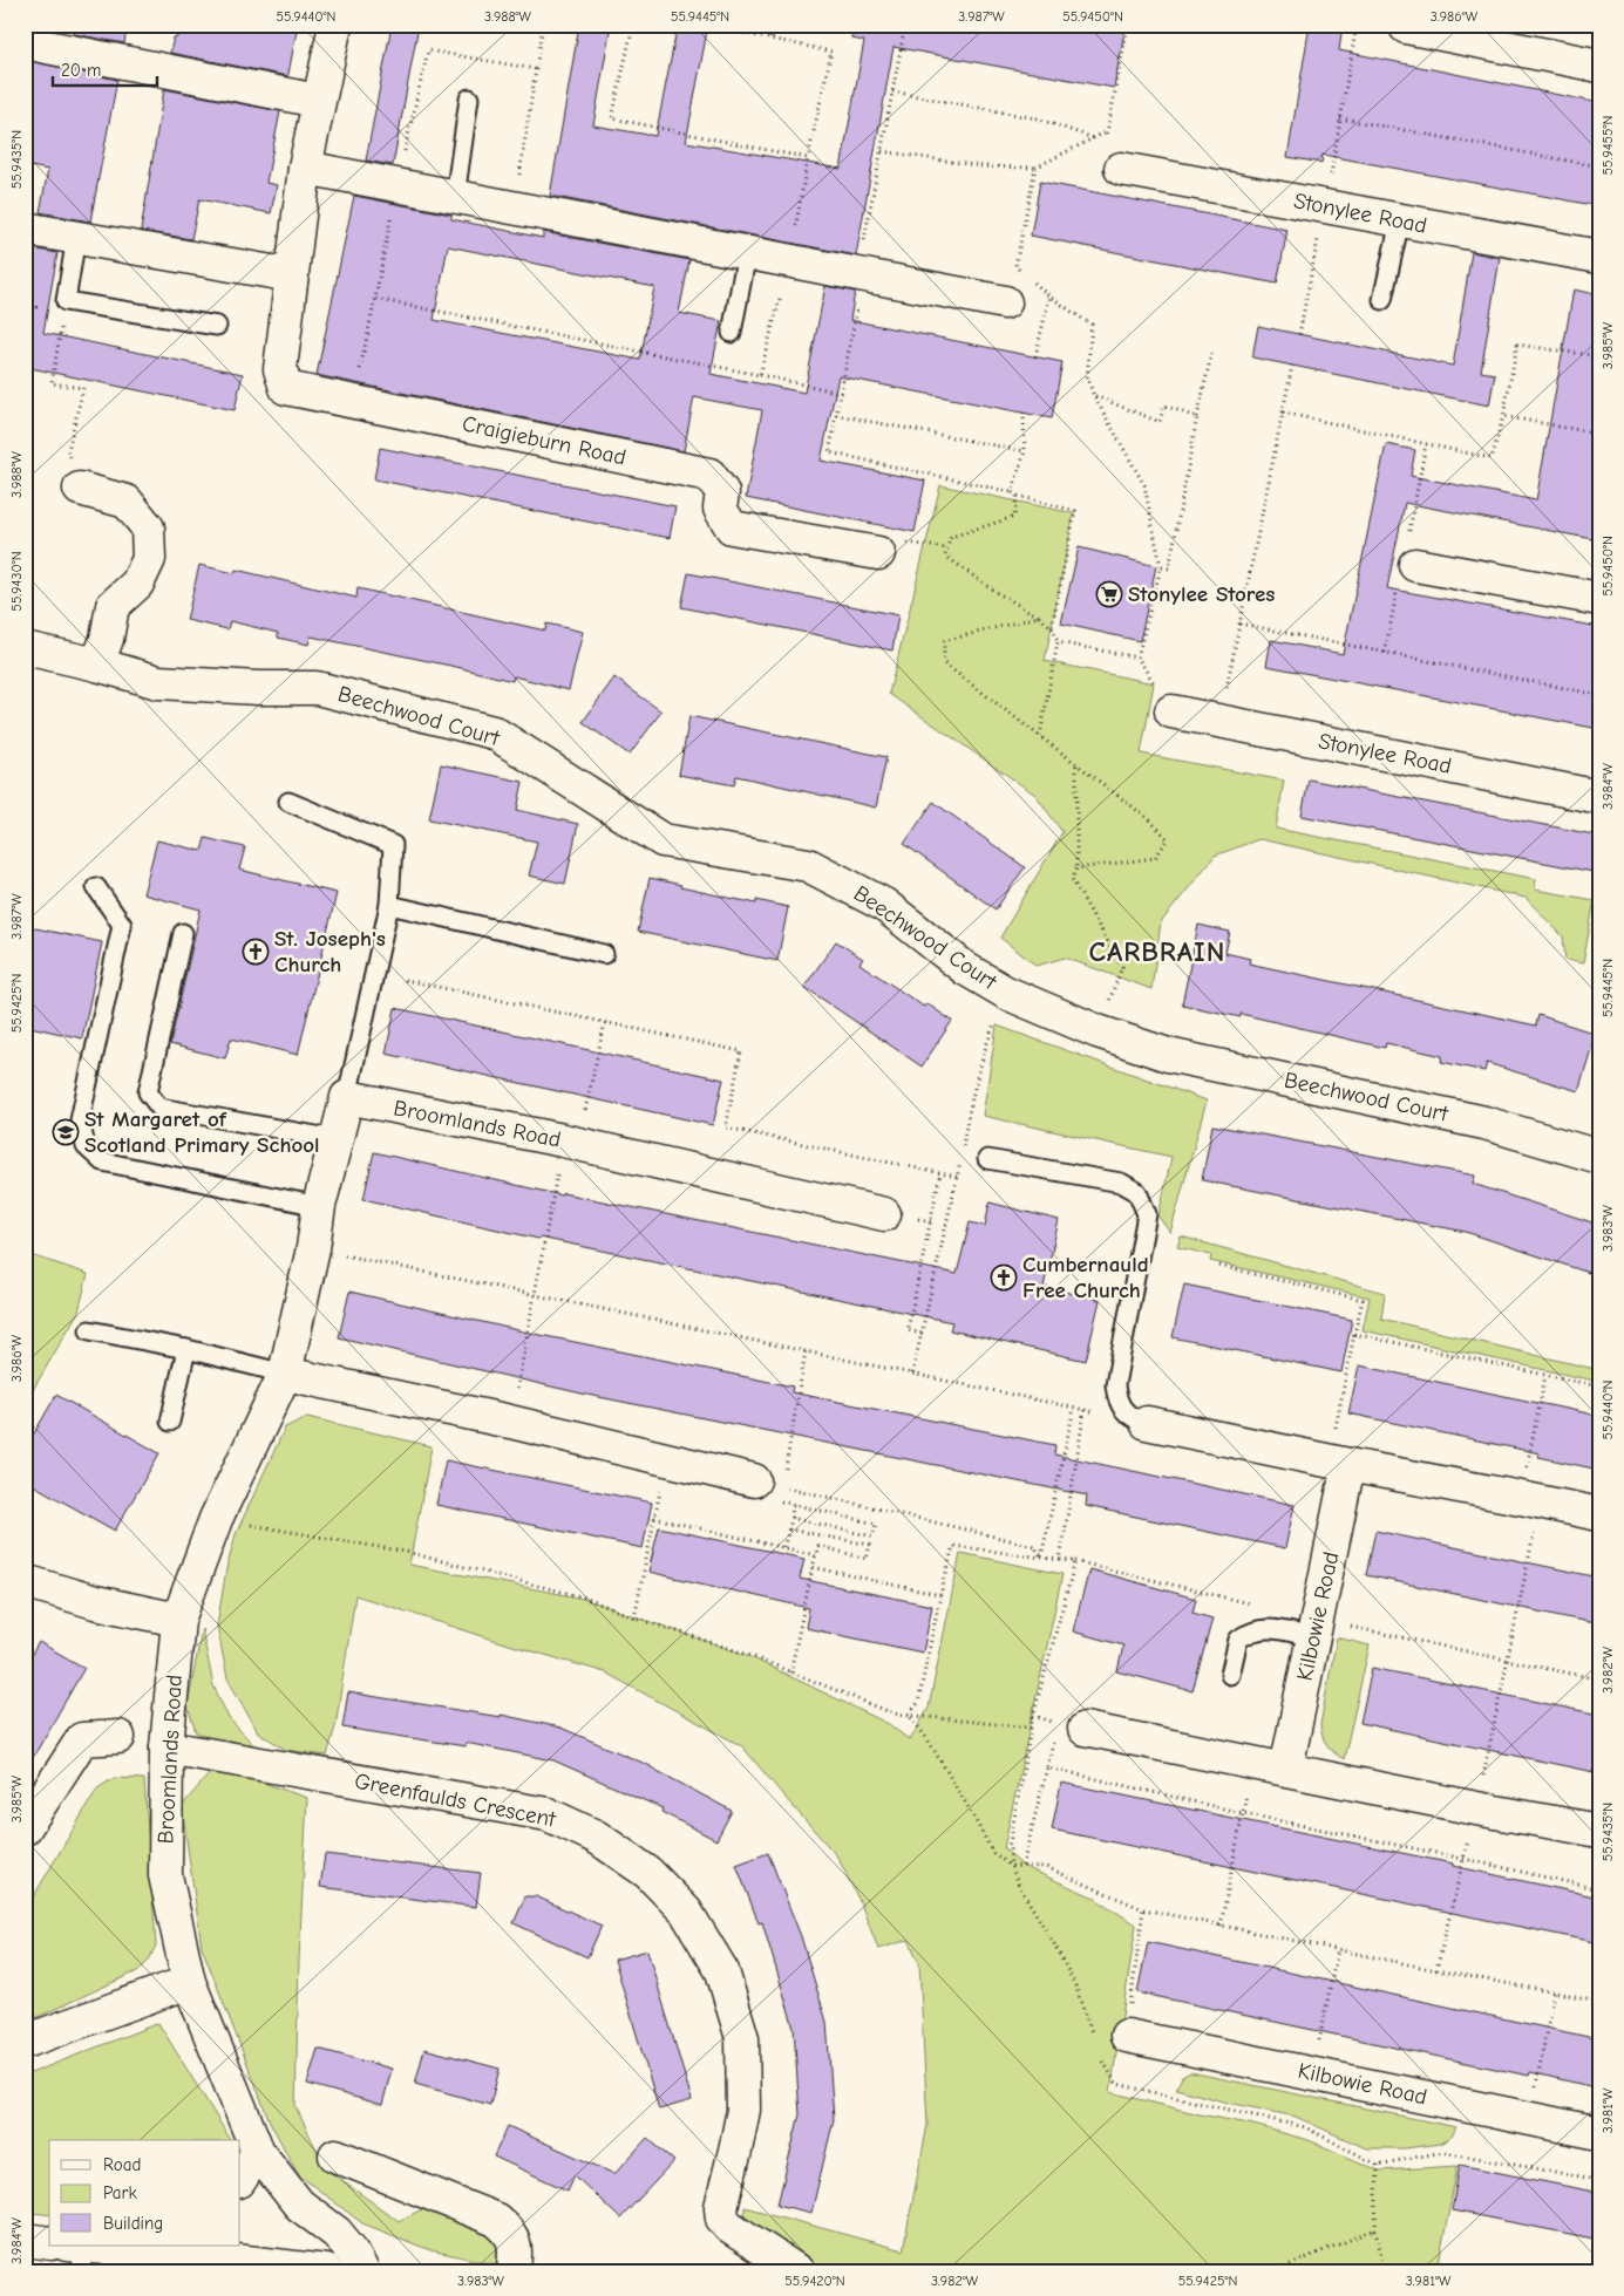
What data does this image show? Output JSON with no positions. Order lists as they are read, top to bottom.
{
  "streets": {
    "street": [
      "Stonylee Road",
      "Craigieburn Road",
      "Beechwood Court",
      "Broomlands Road",
      "Kilbowie Road",
      "Greenfaulds Crescent"
    ]
  },
  "crossings": [
    ["Broomlands Road", "Greenfaulds Crescent"]
  ],
  "districts": ["CARBRAIN"],
  "places": {
    "supermarket": ["Stonylee Stores"],
    "church": ["St. Joseph's Church", "Cumbernauld Free Church"],
    "school or university": ["St Margaret of Scotland Primary School"]
  },
  "legend": ["Road", "Park", "Building"],
  "scale_bar": "20 m",
  "coordinates": [
    "55.9440°N",
    "3.988°W",
    "55.9445°N",
    "3.987°W",
    "55.9450°N",
    "3.986°W",
    "55.9455°N",
    "55.9435°N",
    "3.985°W",
    "55.9430°N",
    "3.984°W",
    "55.9425°N",
    "3.983°W",
    "3.982°W",
    "3.981°W",
    "55.9420°N"
  ]
}
